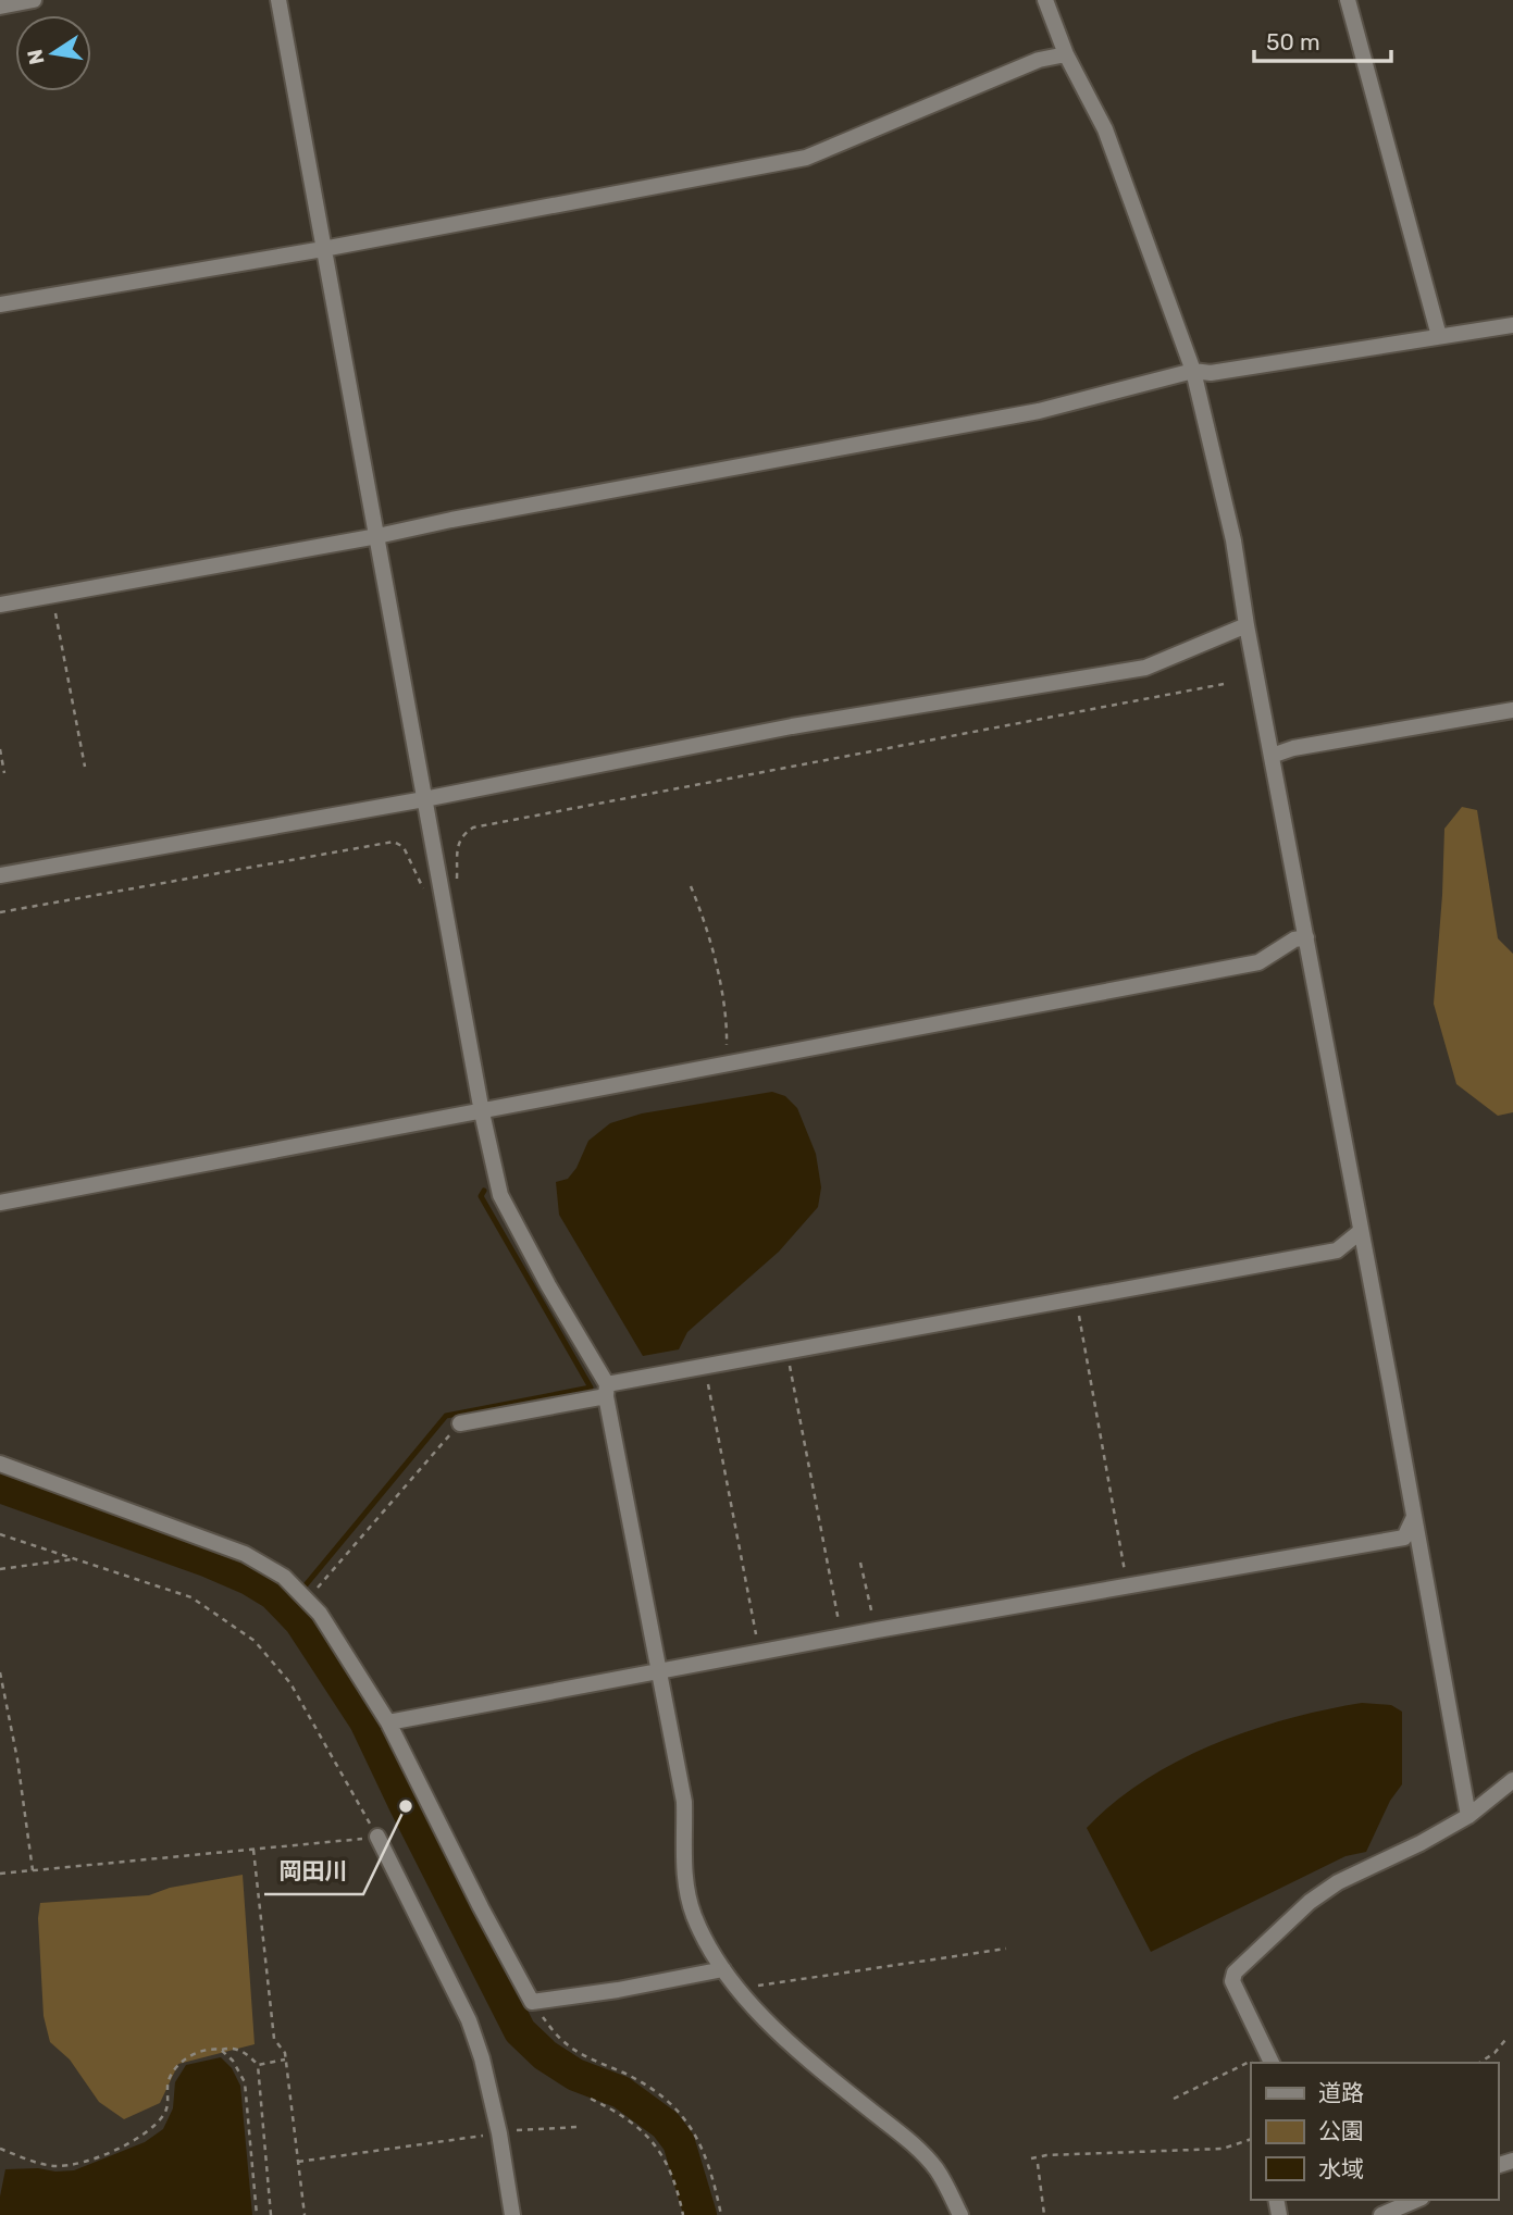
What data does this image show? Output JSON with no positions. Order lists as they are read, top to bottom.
{
  "places": ["岡田川"],
  "legend": ["道路", "公園", "水域"],
  "scale_bar": "50 m",
  "north": "left"
}
